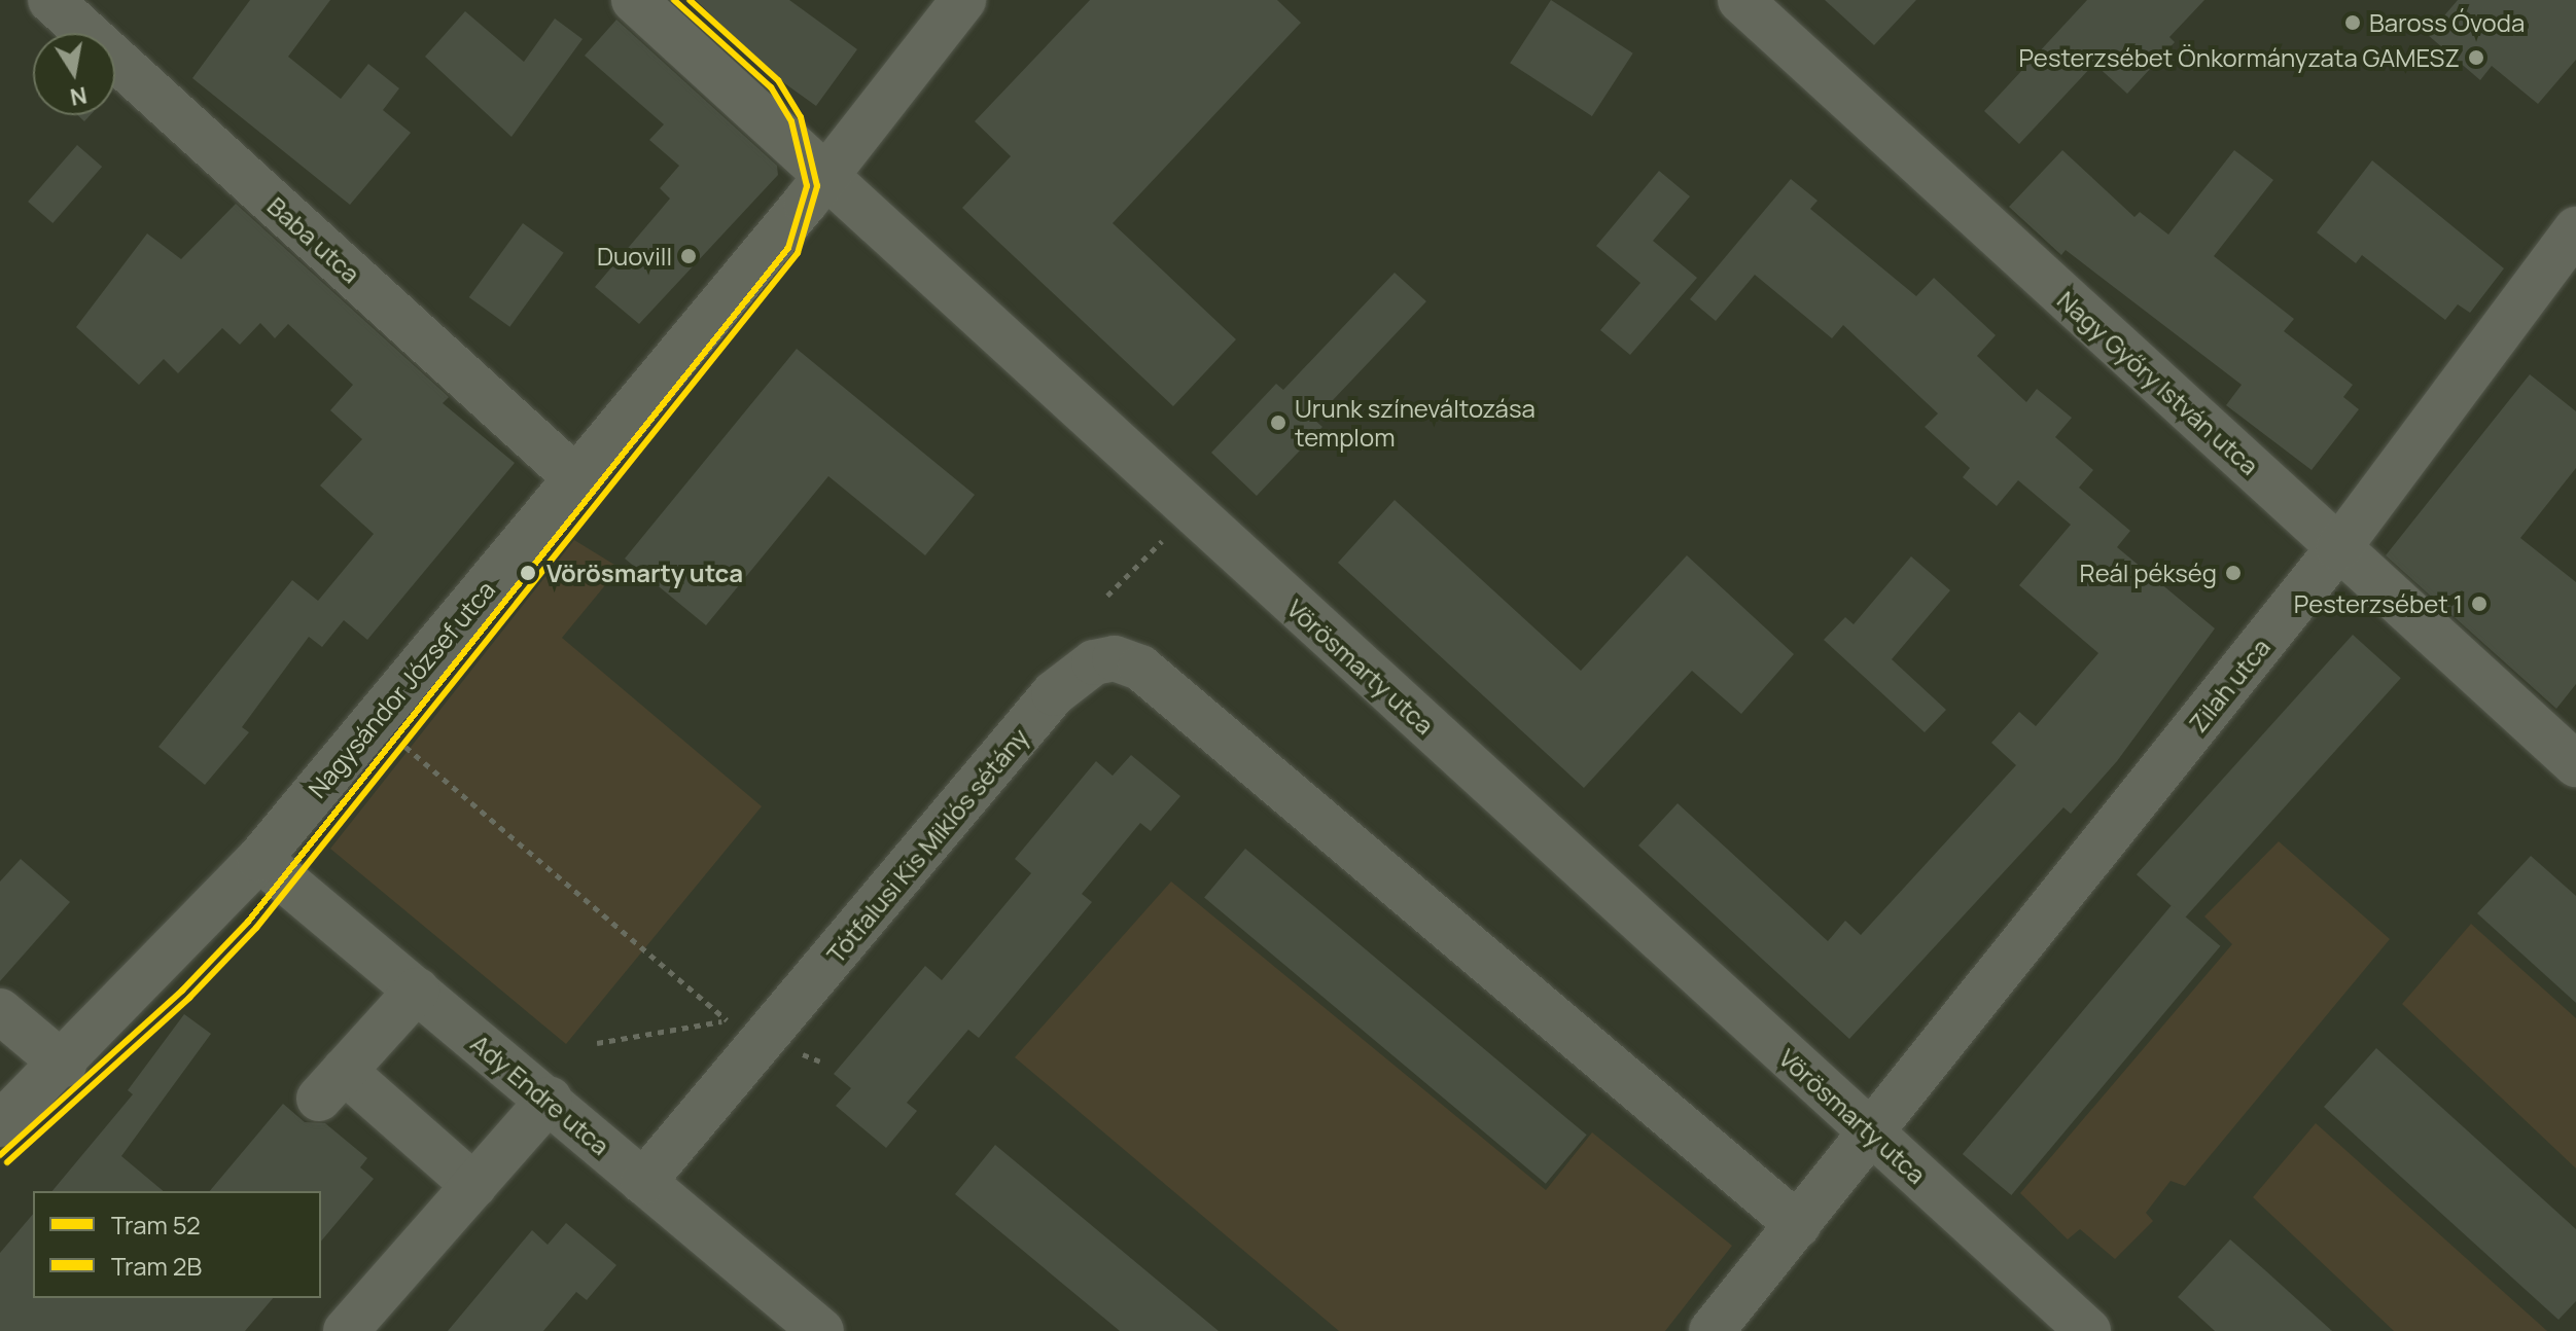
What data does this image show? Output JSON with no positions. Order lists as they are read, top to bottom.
{
  "streets": {
    "street": [
      "Baba utca",
      "Nagy Győry István utca",
      "Vörösmarty utca",
      "Zilah utca",
      "Nagysándor József utca",
      "Tótfalusi Kis Miklós sétány",
      "Ady Endre utca"
    ]
  },
  "crossings": [
    ["Baba utca", "Nagysándor József utca"],
    ["Nagy Győry István utca", "Zilah utca"],
    ["Vörösmarty utca", "Zilah utca"],
    ["Vörösmarty utca", "Nagysándor József utca"],
    ["Zilah utca", "Tótfalusi Kis Miklós sétány"],
    ["Nagysándor József utca", "Ady Endre utca"],
    ["Tótfalusi Kis Miklós sétány", "Ady Endre utca"]
  ],
  "places": [
    "Baross Óvoda",
    "Pesterzsébet Önkormányzata GAMESZ",
    "Duovill",
    "Urunk színeváltozása templom",
    "Vörösmarty utca",
    "Reál pékség",
    "Pesterzsébet 1"
  ],
  "lines": ["tram line 52", "tram line 2B"],
  "legend": ["Tram 52", "Tram 2B"],
  "north": "bottom"
}
